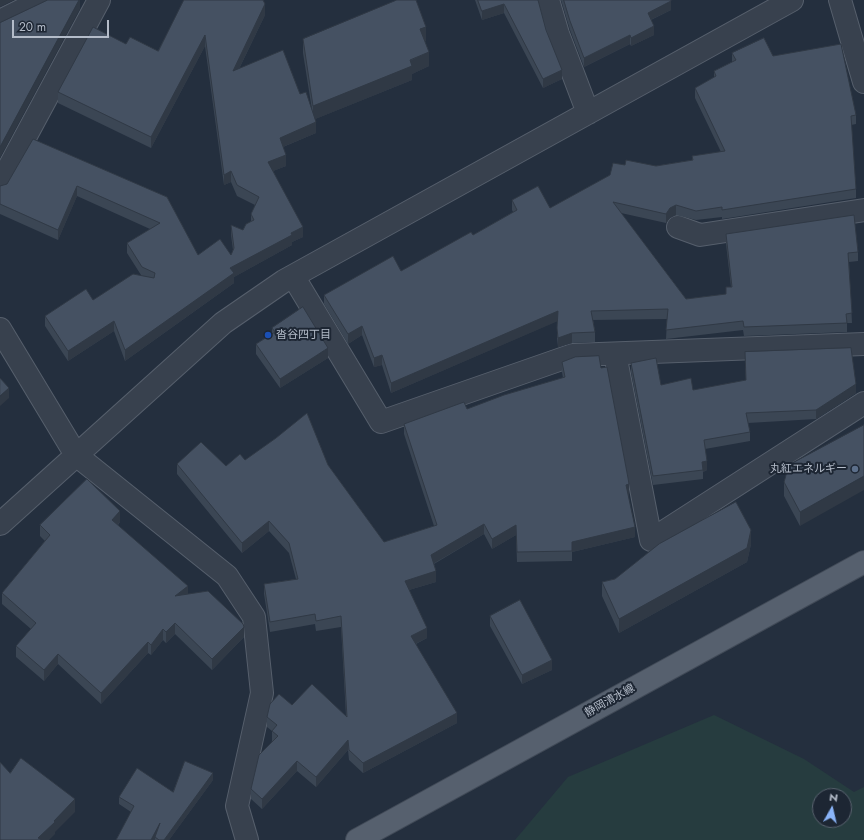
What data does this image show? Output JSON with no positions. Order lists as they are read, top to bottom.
{
  "streets": {
    "main road": ["静岡清水線"]
  },
  "places": ["沓谷四丁目", "丸紅エネルギー"],
  "scale_bar": "20 m",
  "north": "top"
}
